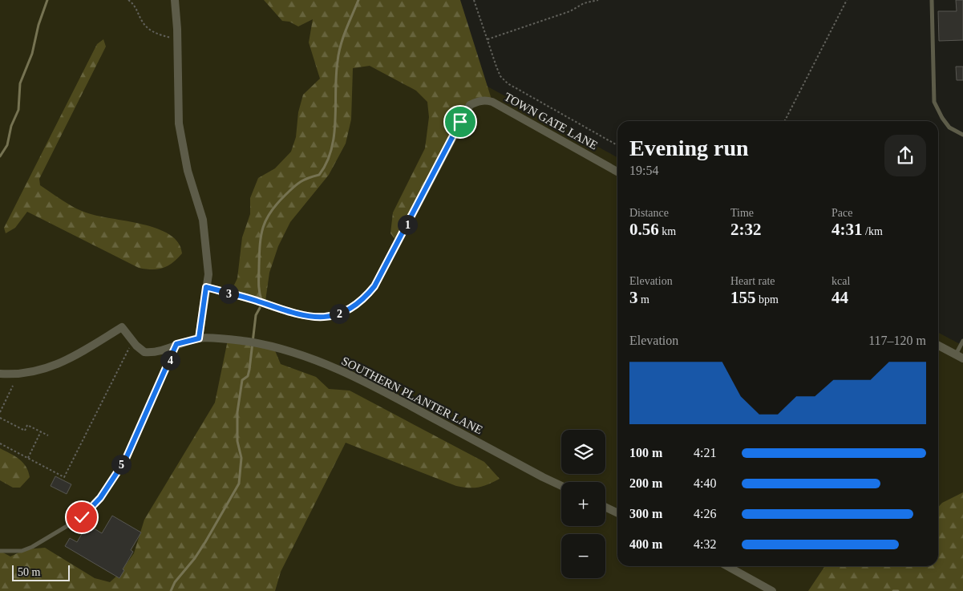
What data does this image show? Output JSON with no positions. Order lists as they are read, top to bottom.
{
  "streets": {
    "street": ["TOWN GATE LANE", "SOUTHERN PLANTER LANE"]
  },
  "scale_bar": "50 m",
  "page": {
    "heading": ["Evening run", "19:54"],
    "stats": [
      ["Distance", "0.56 km"],
      ["Time", "2:32"],
      ["Pace", "4:31 /km"],
      ["Elevation", "3 m"],
      ["Heart rate", "155 bpm"],
      ["kcal", "44"]
    ],
    "pins": [
      "1",
      "3",
      "2",
      "4",
      "5"
    ],
    "chart": ["Elevation", "117–120 m"],
    "map_buttons": ["+", "−"],
    "list": [
      {
        "name": "100 m",
        "note": "4:21"
      },
      {
        "name": "200 m",
        "note": "4:40"
      },
      {
        "name": "300 m",
        "note": "4:26"
      },
      {
        "name": "400 m",
        "note": "4:32"
      }
    ],
    "scale": "50 m"
  }
}
